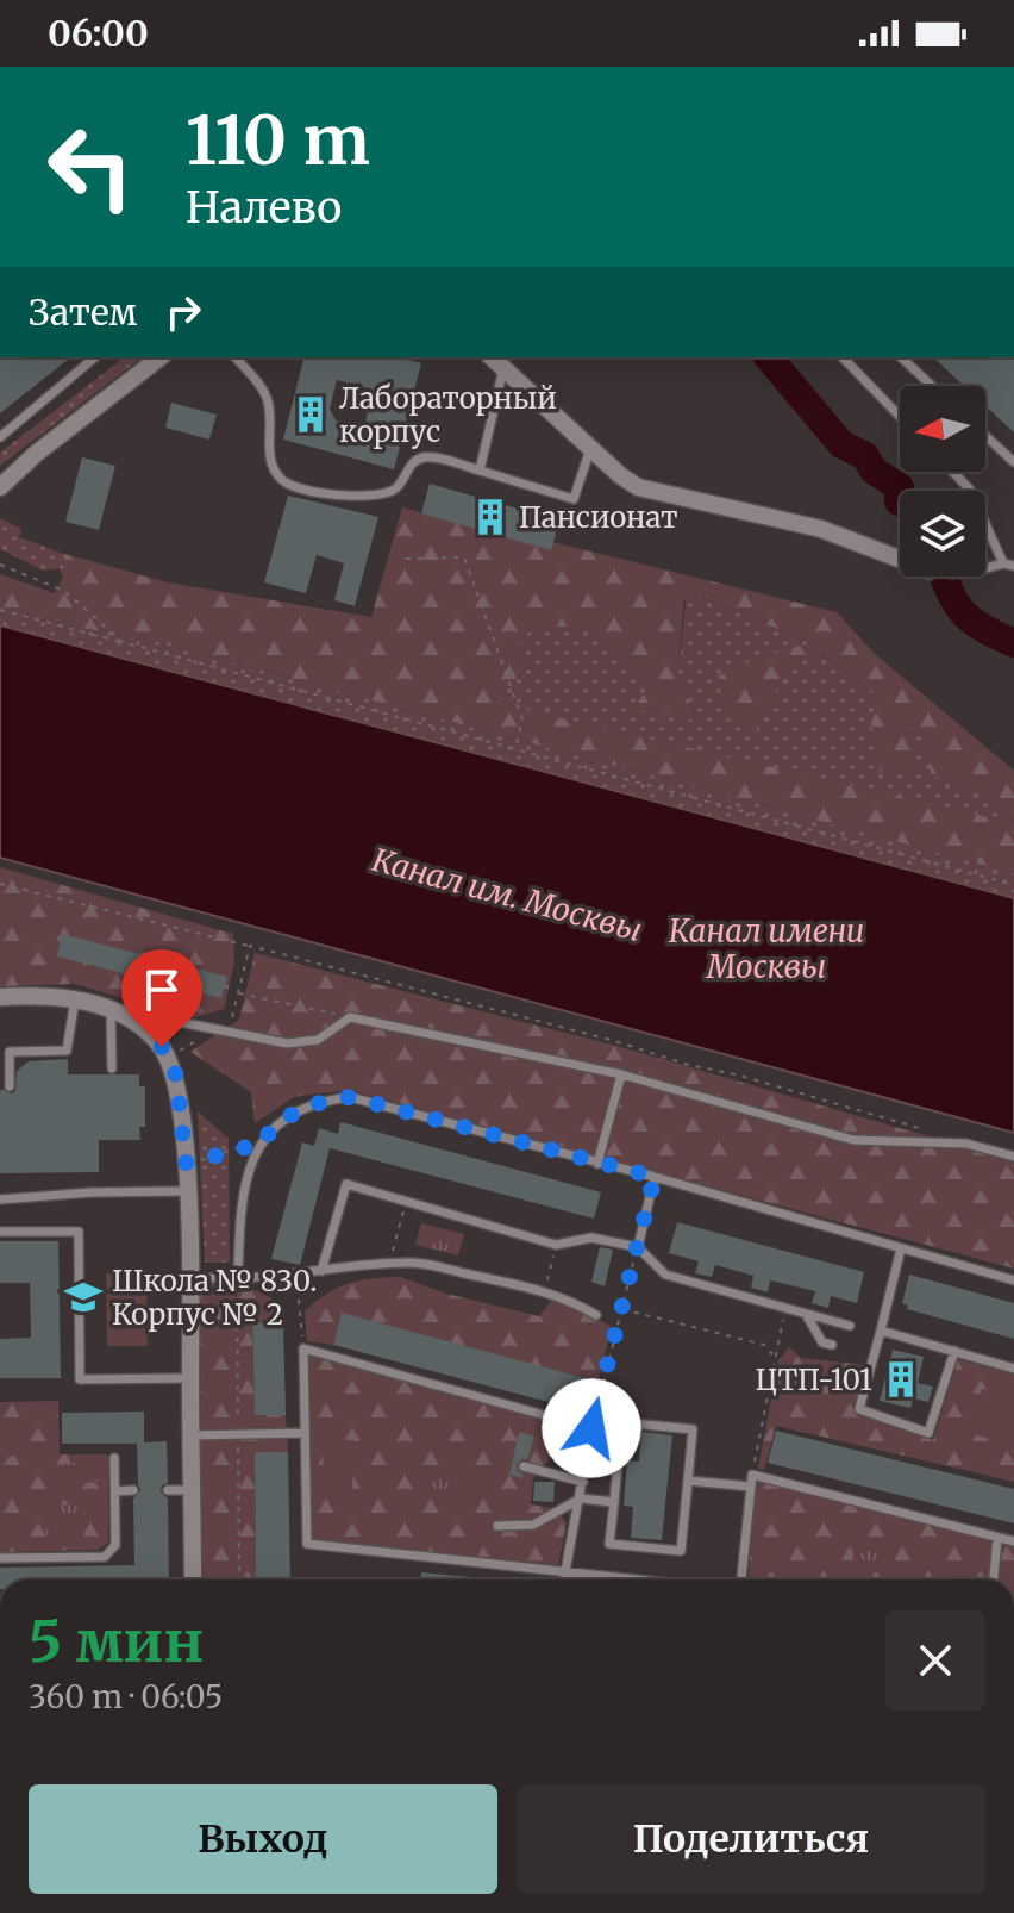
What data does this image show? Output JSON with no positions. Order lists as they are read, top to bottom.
{
  "water": ["Канал им. Москвы", "Канал имени Москвы"],
  "places": {
    "building": ["Лабораторный корпус", "Пансионат", "ЦТП-101"],
    "school or university": ["Школа № 830. Корпус № 2"]
  },
  "north": "left",
  "page": {
    "status": "06:00",
    "turn": ["110 m", "Налево"],
    "then": "Затем",
    "heading": ["5 мин", "360 m · 06:05"],
    "buttons": ["Выход", "Поделиться"]
  }
}
